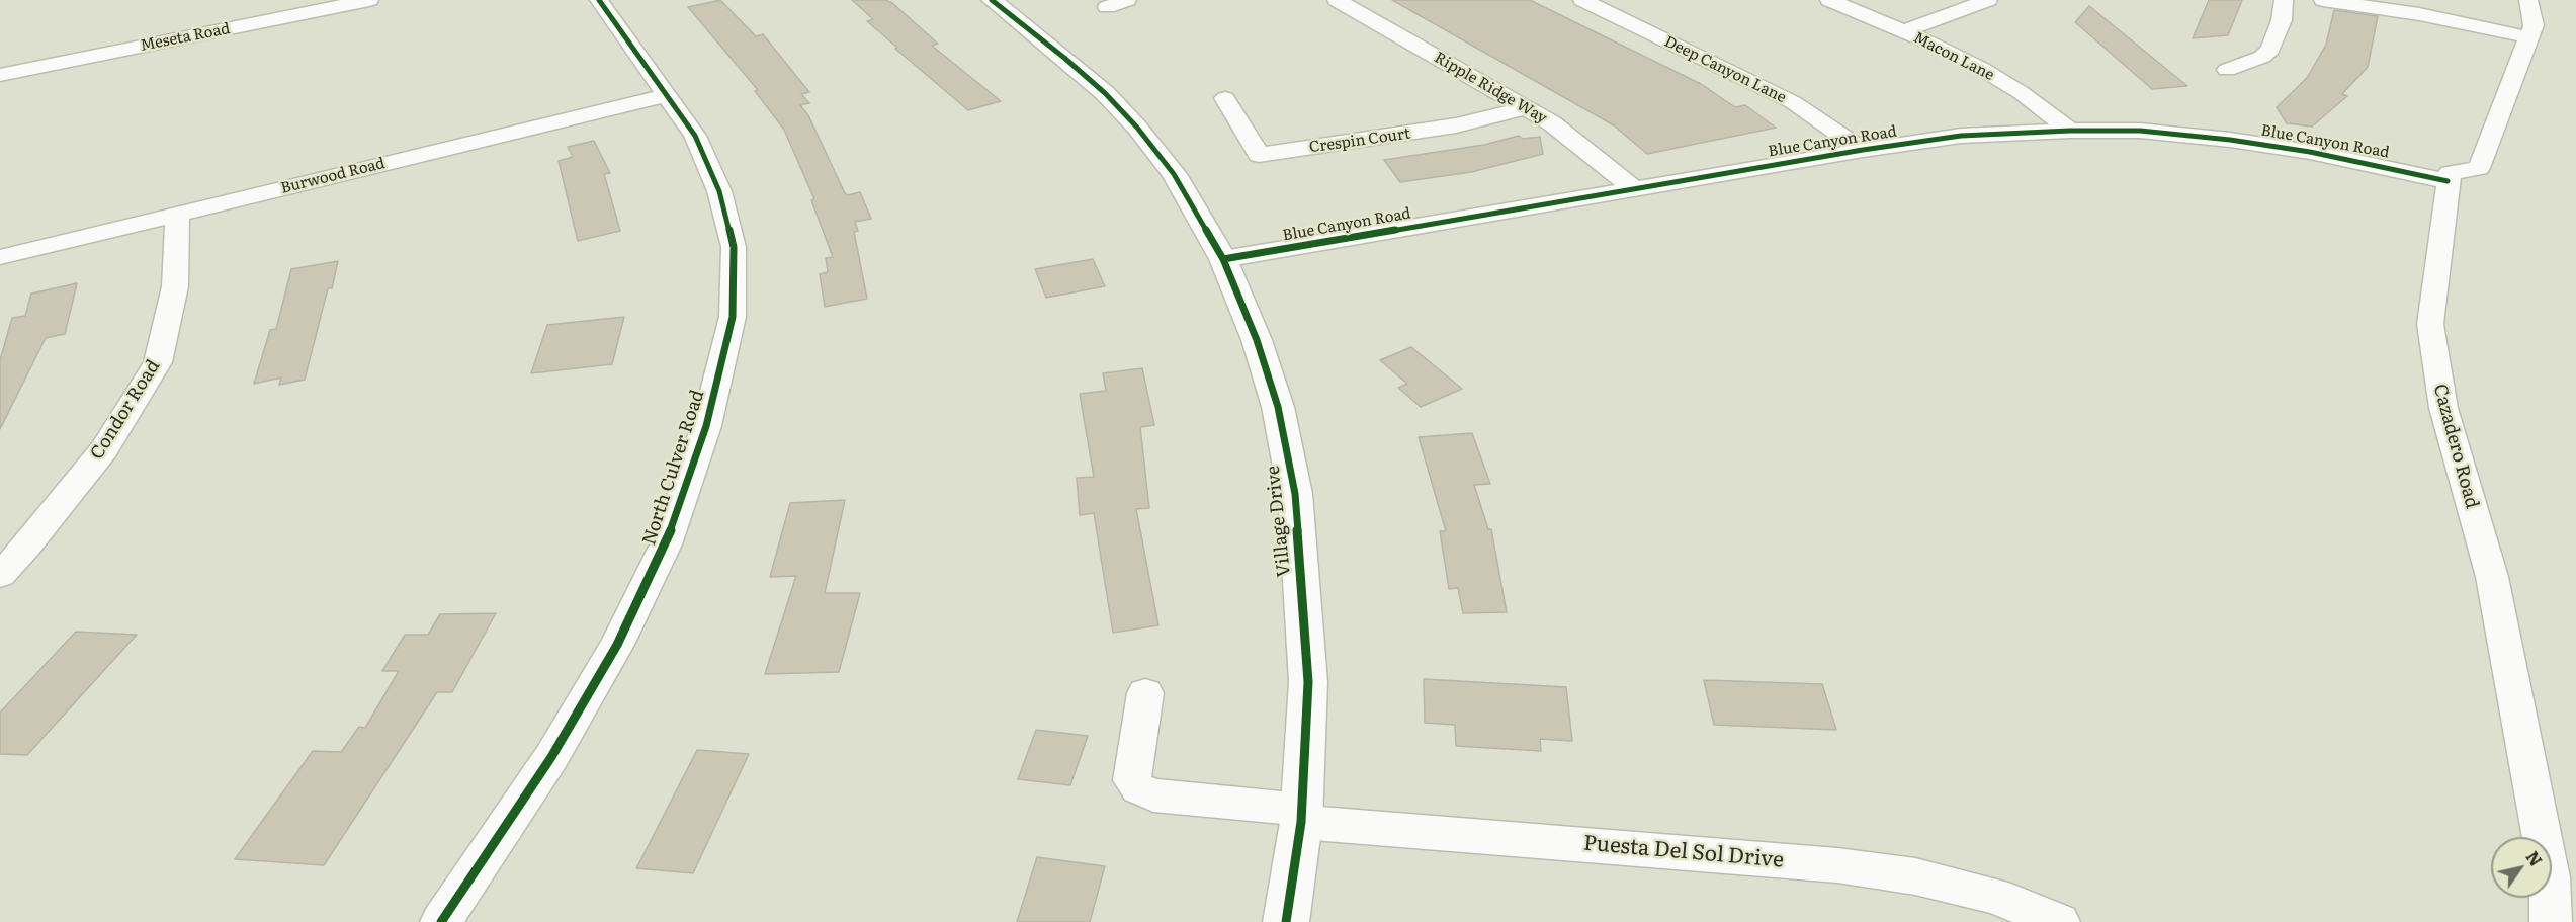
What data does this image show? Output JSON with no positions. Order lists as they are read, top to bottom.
{
  "streets": {
    "main road": ["Village Drive"],
    "street": [
      "Meseta Road",
      "Macon Lane",
      "Deep Canyon Lane",
      "Ripple Ridge Way",
      "Crespin Court",
      "Blue Canyon Road",
      "Burwood Road",
      "Condor Road",
      "Cazadero Road",
      "North Culver Road",
      "Puesta Del Sol Drive"
    ]
  },
  "crossings": [
    ["Macon Lane", "Blue Canyon Road"],
    ["Deep Canyon Lane", "Blue Canyon Road"],
    ["Ripple Ridge Way", "Crespin Court"],
    ["Ripple Ridge Way", "Blue Canyon Road"],
    ["Blue Canyon Road", "Cazadero Road"],
    ["Blue Canyon Road", "Village Drive"],
    ["Burwood Road", "Condor Road"],
    ["Burwood Road", "North Culver Road"],
    ["Village Drive", "Puesta Del Sol Drive"]
  ],
  "north": "top right"
}
